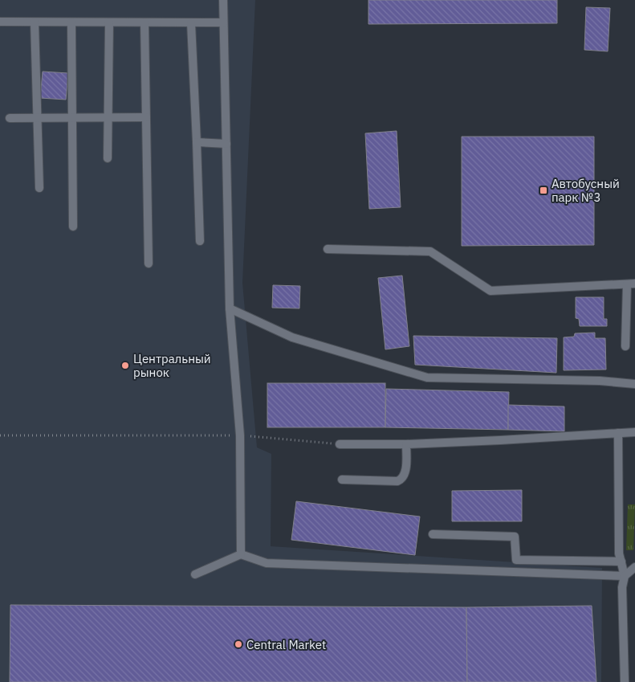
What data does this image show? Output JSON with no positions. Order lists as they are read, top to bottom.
{
  "places": {
    "transit": ["Автобусный парк №3"],
    "other": ["Центральный рынок", "Central Market"]
  }
}
